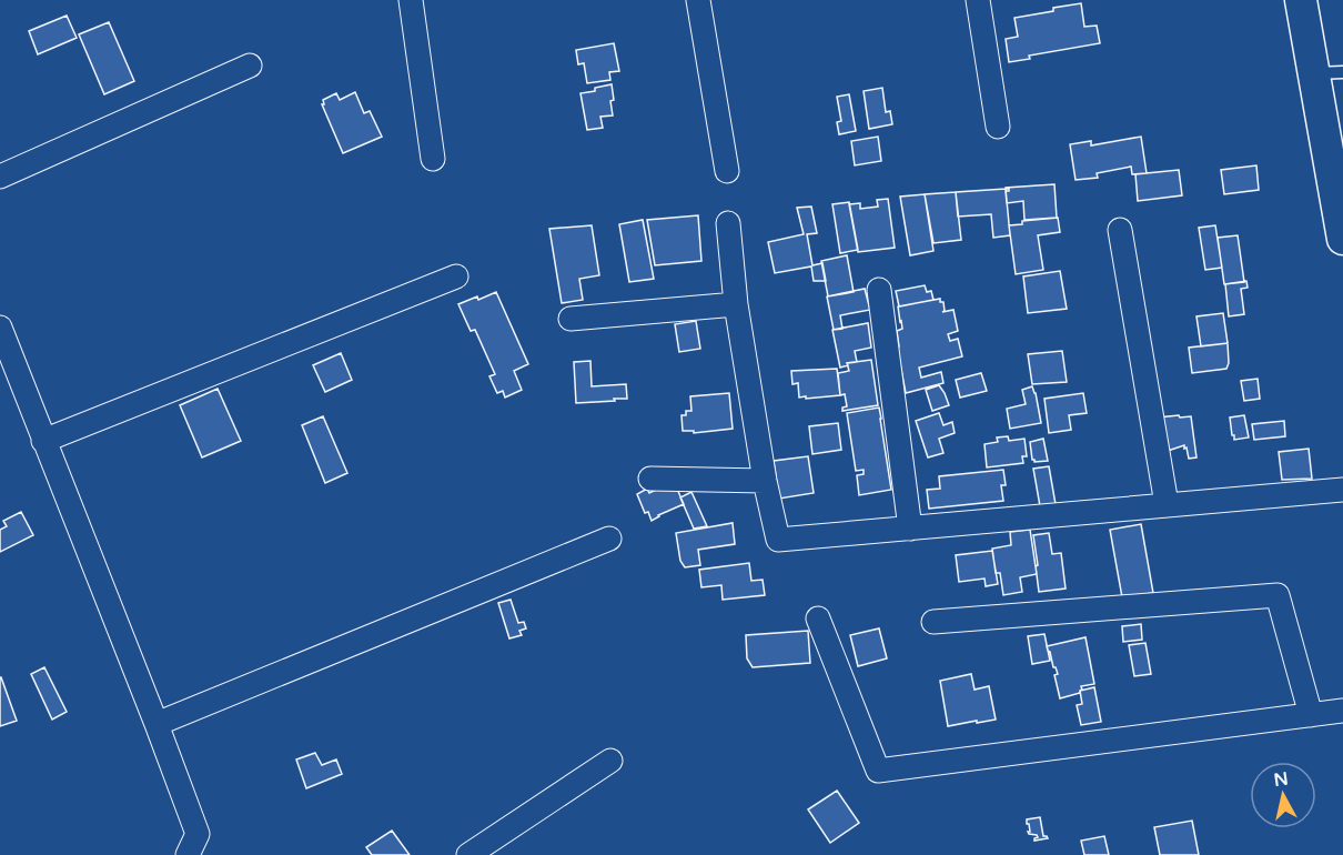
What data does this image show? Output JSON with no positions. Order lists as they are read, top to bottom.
{
  "north": "top"
}
